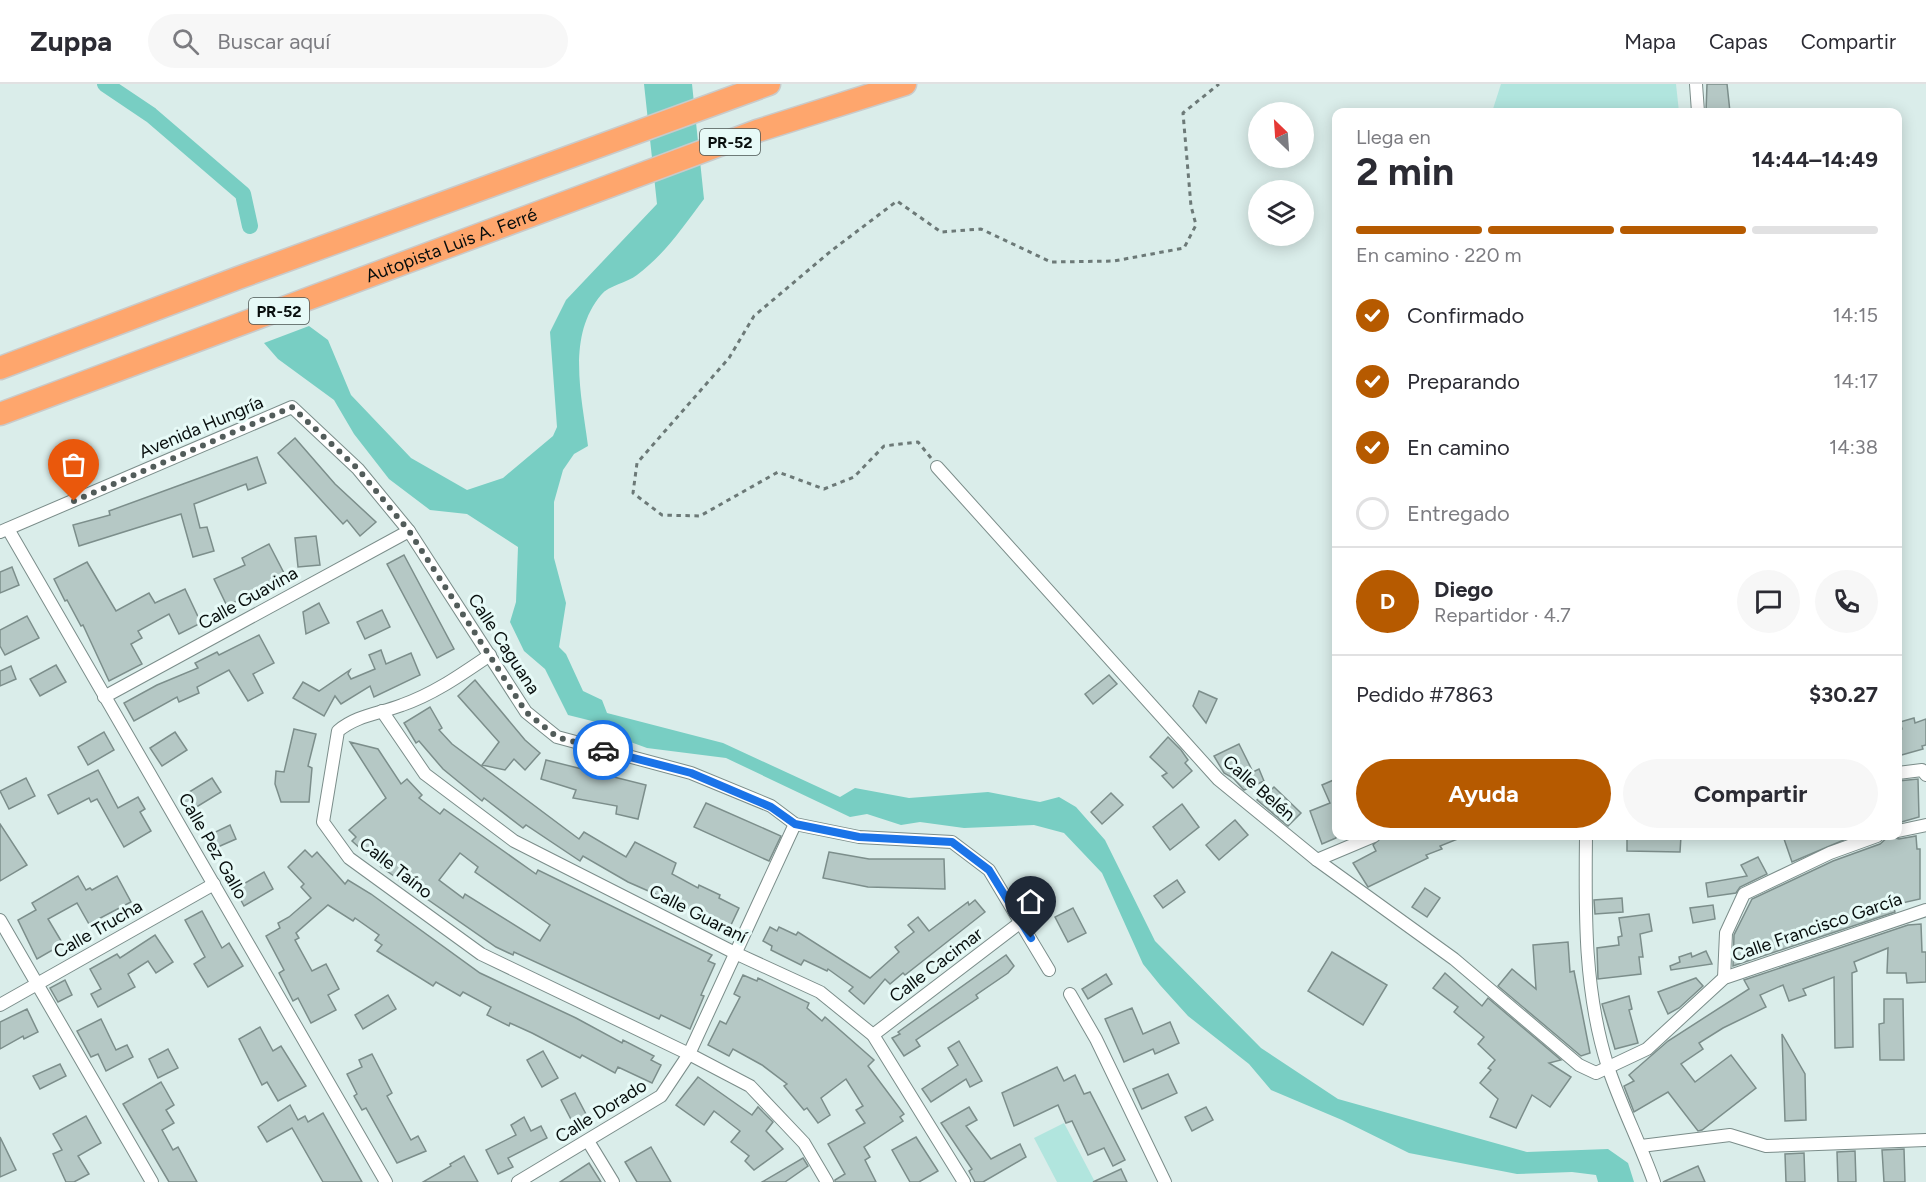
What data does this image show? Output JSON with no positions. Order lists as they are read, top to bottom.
{
  "streets": {
    "highway": ["PR-52", "Autopista Luis A. Ferré"],
    "street": [
      "Avenida Hungría",
      "Calle Guavina",
      "Calle Caguana",
      "Calle Belén",
      "Calle Pez Gallo",
      "Calle Taíno",
      "Calle Guaraní",
      "Calle Francisco García",
      "Calle Trucha",
      "Calle Cacimar",
      "Calle Dorado"
    ]
  },
  "crossings": [
    ["Avenida Hungría", "Calle Guavina"],
    ["Avenida Hungría", "Calle Caguana"],
    ["Avenida Hungría", "Calle Pez Gallo"],
    ["Calle Guavina", "Calle Caguana"],
    ["Calle Guavina", "Calle Pez Gallo"],
    ["Calle Caguana", "Calle Taíno"],
    ["Calle Caguana", "Calle Cacimar"],
    ["Calle Caguana", "Calle Dorado"],
    ["Calle Belén", "Calle Francisco García"],
    ["Calle Pez Gallo", "Calle Trucha"],
    ["Calle Taíno", "Calle Guaraní"],
    ["Calle Taíno", "Calle Dorado"],
    ["Calle Guaraní", "Calle Cacimar"],
    ["Calle Guaraní", "Calle Dorado"]
  ],
  "north": "top left",
  "page": {
    "header": "Zuppa",
    "search": "Buscar aquí",
    "nav": ["Mapa", "Capas", "Compartir"],
    "heading": ["2 min", "Llega en", "14:44–14:49"],
    "panel": [
      "Diego",
      "Repartidor · 4.7",
      "Pedido #7863",
      "$30.27"
    ],
    "bar": "En camino · 220 m",
    "list": [
      ["Confirmado", "14:15"],
      ["Preparando", "14:17"],
      ["En camino", "14:38"],
      "Entregado"
    ],
    "round": "D",
    "buttons": ["Ayuda", "Compartir"]
  }
}
